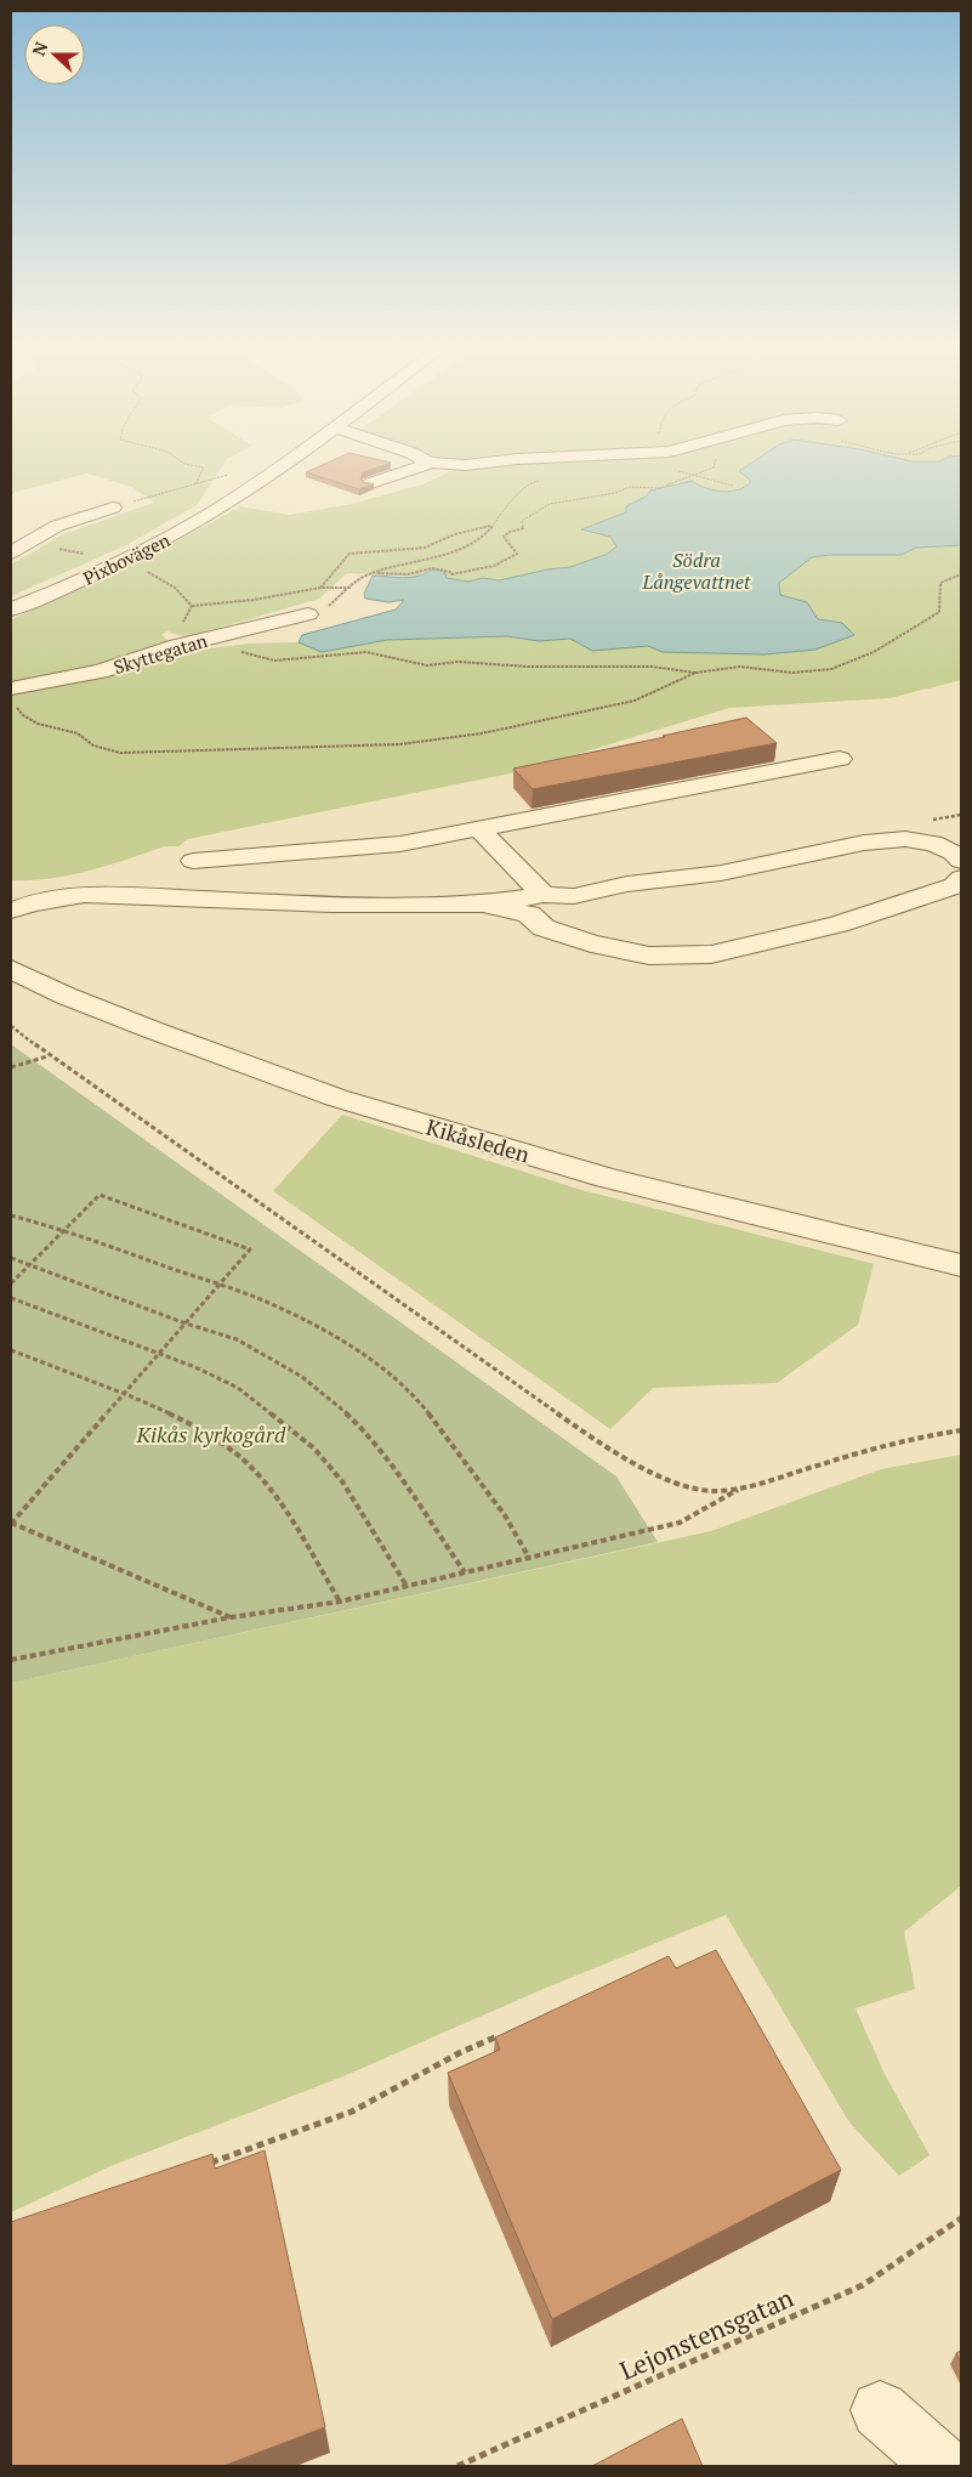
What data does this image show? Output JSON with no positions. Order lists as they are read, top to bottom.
{
  "streets": {
    "street": ["Pixbovägen", "Skyttegatan", "Kikåsleden"],
    "path": ["Lejonstensgatan"]
  },
  "water": ["Södra Långevattnet"],
  "parks": ["Kikås kyrkogård"],
  "north": "left"
}
